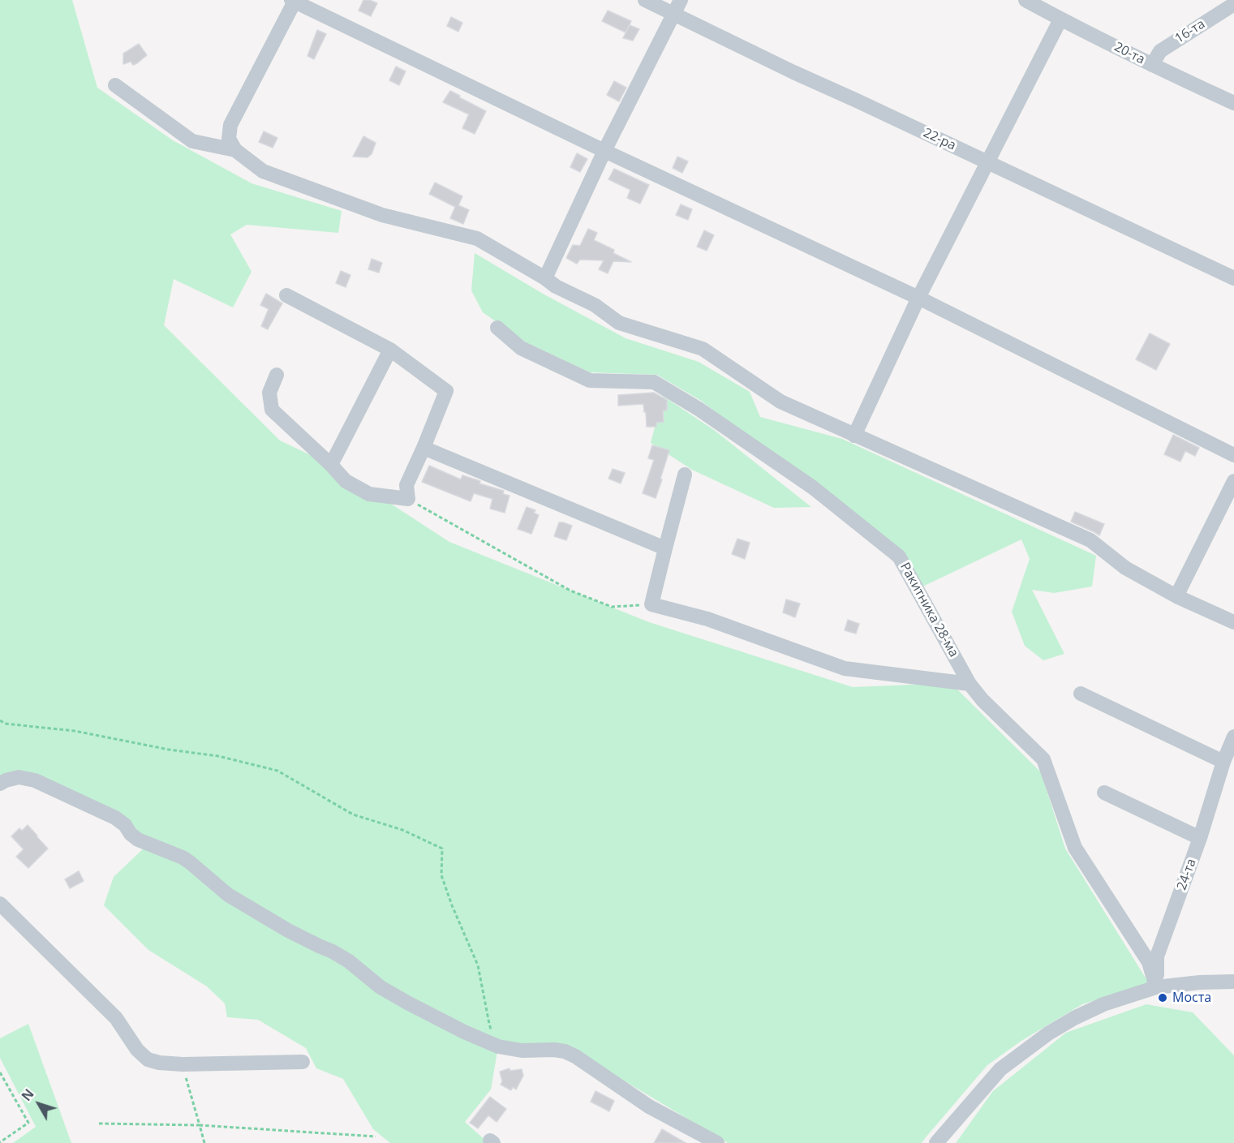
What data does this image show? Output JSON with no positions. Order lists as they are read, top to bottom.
{
  "streets": {
    "street": [
      "16-та",
      "20-та",
      "22-ра",
      "Ракитника 28-ма",
      "24-та"
    ]
  },
  "crossings": [
    ["16-та", "20-та"],
    ["Ракитника 28-ма", "24-та"]
  ],
  "places": ["Моста"],
  "north": "top left"
}
